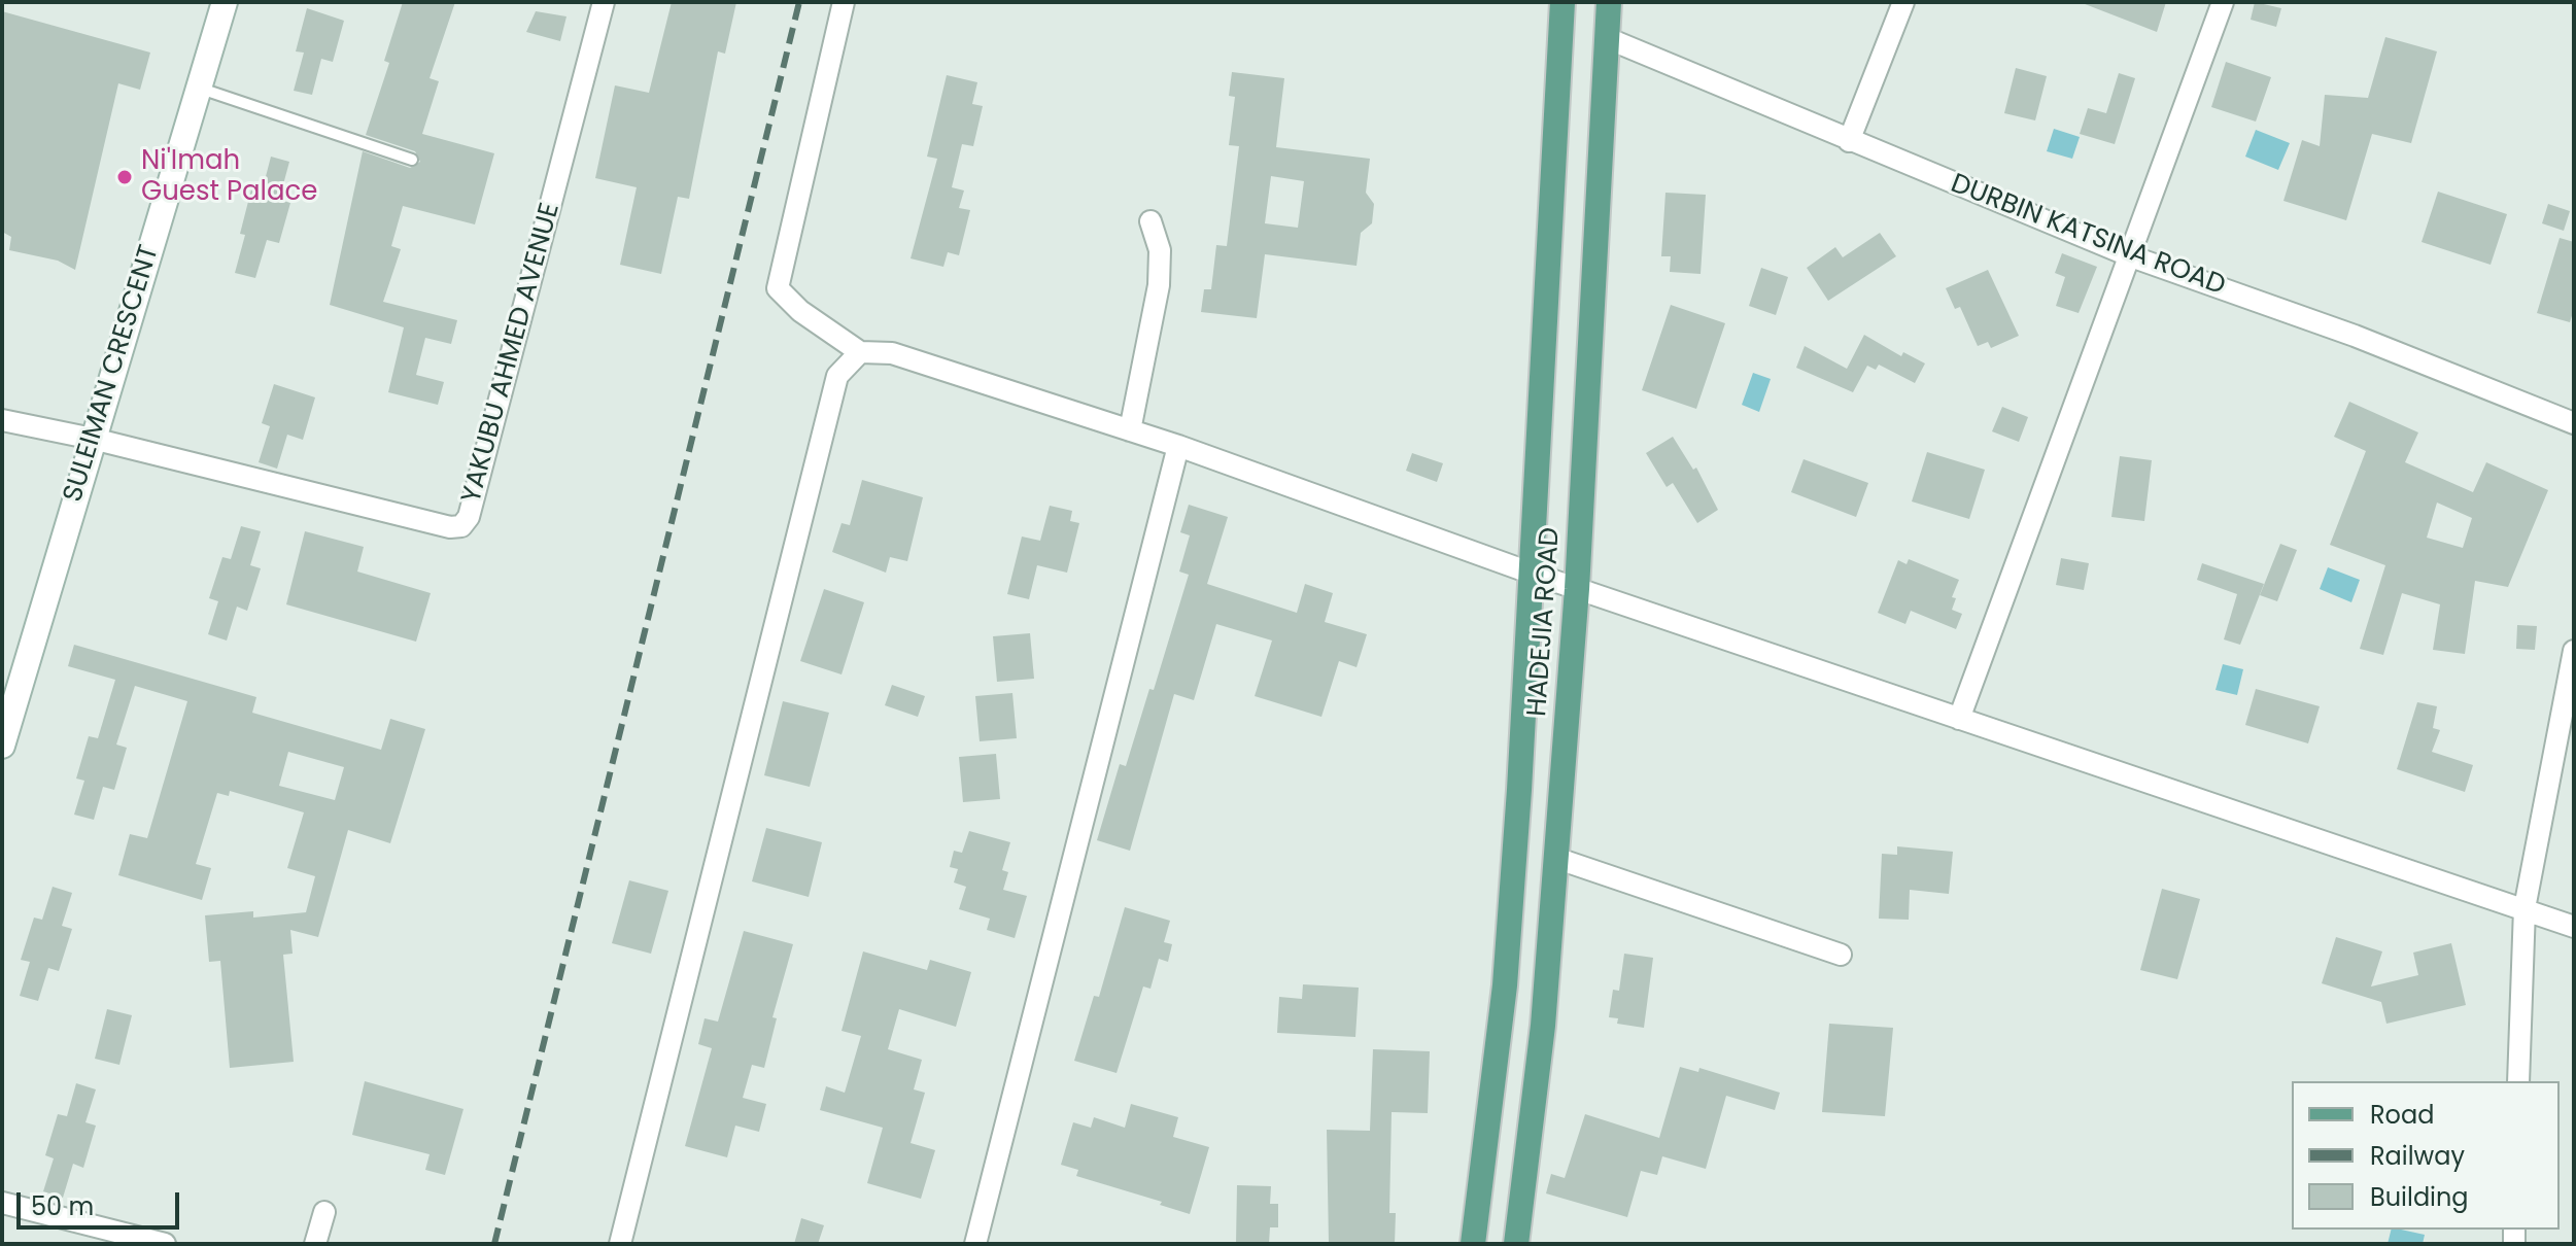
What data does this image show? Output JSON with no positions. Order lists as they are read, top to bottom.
{
  "streets": {
    "main road": ["HADEJIA ROAD"],
    "street": ["DURBIN KATSINA ROAD", "YAKUBU AHMED AVENUE", "SULEIMAN CRESCENT"]
  },
  "crossings": [
    ["DURBIN KATSINA ROAD", "HADEJIA ROAD"],
    ["YAKUBU AHMED AVENUE", "SULEIMAN CRESCENT"]
  ],
  "places": ["Ni'Imah Guest Palace"],
  "legend": ["Road", "Railway", "Building"],
  "scale_bar": "50 m"
}
